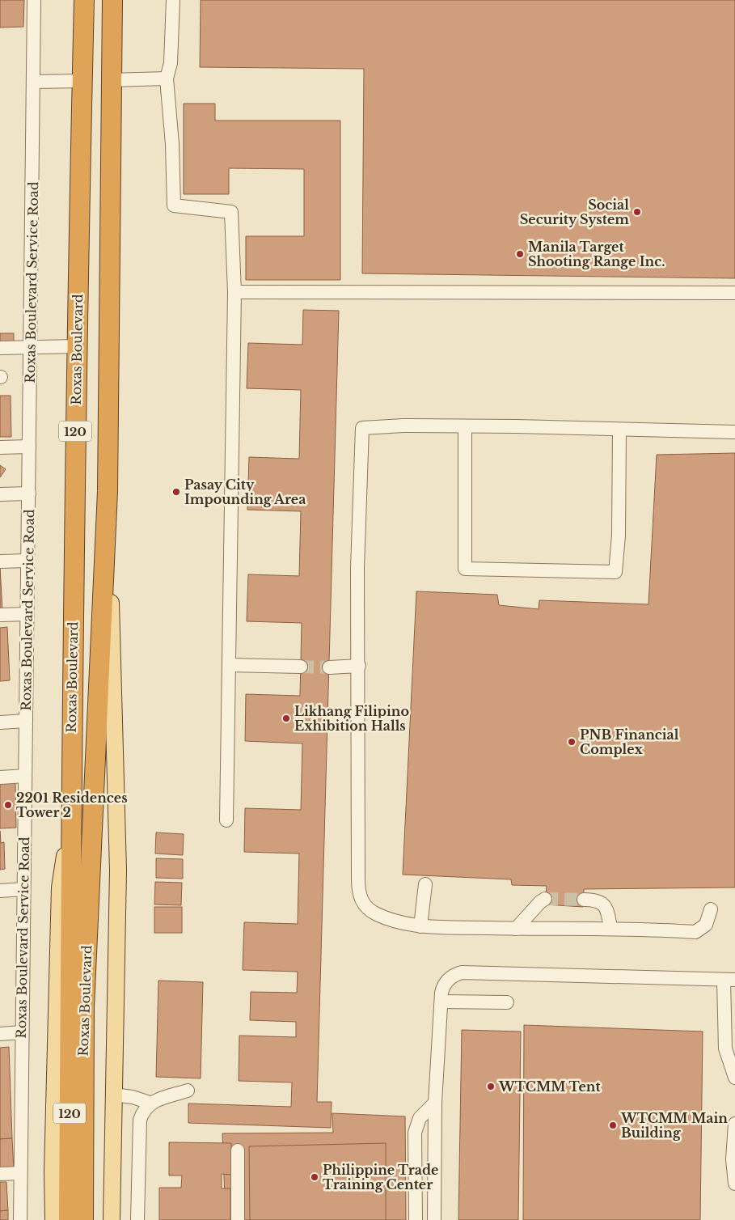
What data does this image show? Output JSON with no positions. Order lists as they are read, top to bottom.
{
  "streets": {
    "highway": ["Roxas Boulevard", "120"],
    "street": ["Roxas Boulevard Service Road"]
  },
  "places": [
    "Social Security System",
    "Manila Target Shooting Range Inc.",
    "Pasay City Impounding Area",
    "Likhang Filipino Exhibition Halls",
    "PNB Financial Complex",
    "2201 Residences Tower 2",
    "WTCMM Tent",
    "WTCMM Main Building",
    "Philippine Trade Training Center"
  ]
}
